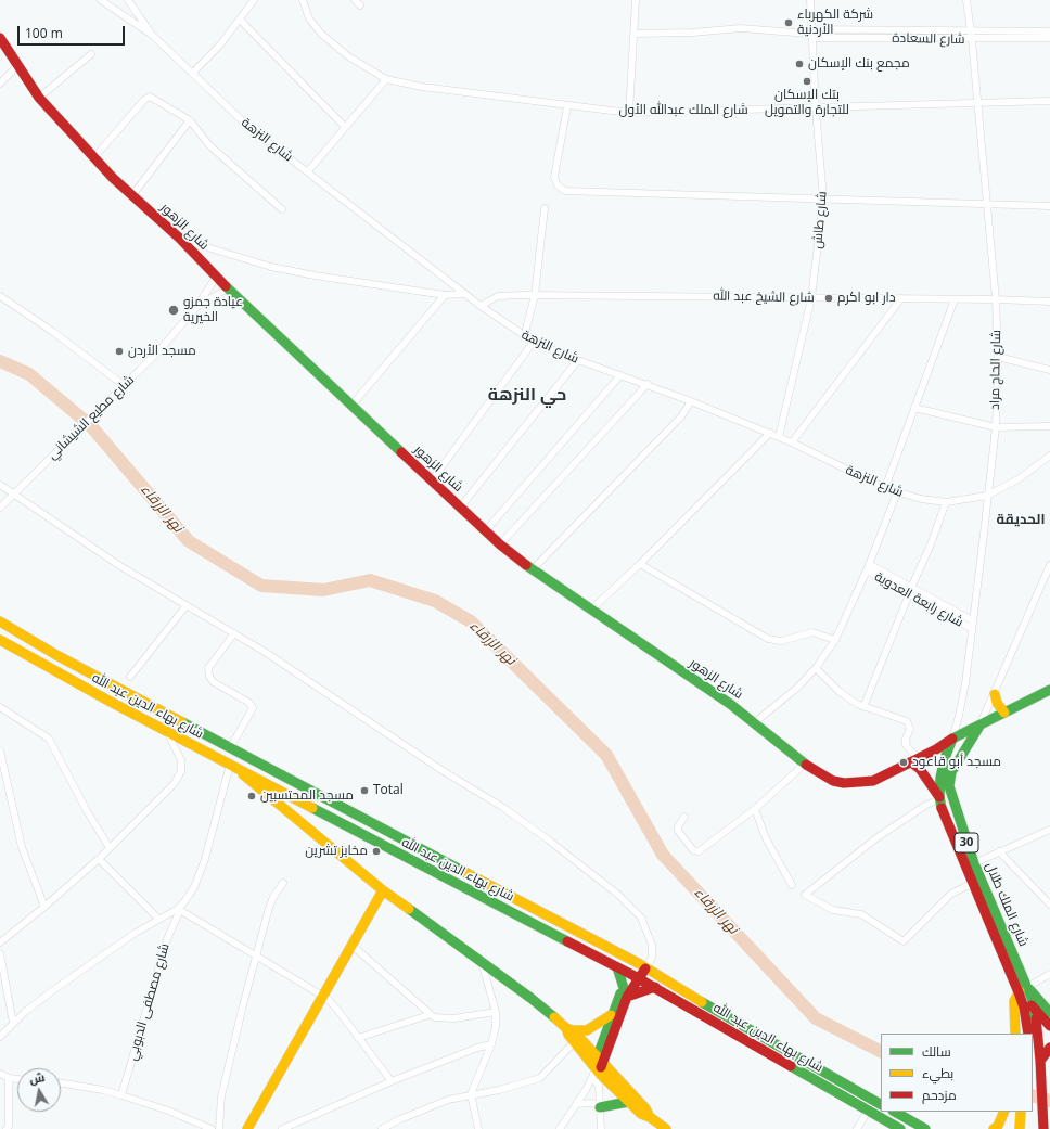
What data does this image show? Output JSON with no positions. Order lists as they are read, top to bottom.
{
  "streets": {
    "main road": [
      "شارع الزهور",
      "شارع بهاء الدين عبد الله",
      "30",
      "شارع الملك طلال"
    ],
    "street": [
      "شارع السعادة",
      "شارع الملك عبدالله الأول",
      "شارع النزهة",
      "شارع طاش",
      "شارع الشيخ عبد الله",
      "شارع الحاج مراد",
      "شارع مطيع الشيشاني",
      "شارع رابعة العدوية",
      "شارع مصطفى الدبوبي"
    ]
  },
  "crossings": [
    ["شارع السعادة", "شارع طاش"],
    ["شارع السعادة", "شارع الحاج مراد"],
    ["شارع الملك عبدالله الأول", "شارع طاش"],
    ["شارع الملك عبدالله الأول", "شارع الحاج مراد"],
    ["شارع النزهة", "شارع طاش"],
    ["شارع النزهة", "شارع الشيخ عبد الله"],
    ["شارع النزهة", "شارع الحاج مراد"],
    ["شارع طاش", "شارع الشيخ عبد الله"],
    ["شارع الزهور", "شارع الحاج مراد"],
    ["شارع الزهور", "شارع مطيع الشيشاني"],
    ["شارع الزهور", "شارع الملك طلال"],
    ["شارع الشيخ عبد الله", "شارع الحاج مراد"],
    ["شارع الحاج مراد", "شارع رابعة العدوية"],
    ["شارع الحاج مراد", "شارع الملك طلال"],
    ["30", "شارع الملك طلال"]
  ],
  "districts": ["حي النزهة", "الحديقة"],
  "water": ["نهر الزرقاء"],
  "places": [
    "شركة الكهرباء الأردنية",
    "مجمع بنك الإسكان",
    "بتك الإسكان للتجارة والتمويل",
    "دار ابو اكرم",
    "عيادة جمزو الخيرية",
    "مسجد الأردن",
    "مسجد أبو قاعود",
    "Total",
    "مسجد المحتسبين",
    "مخابز تشرين"
  ],
  "legend": ["سالك", "بطيء", "مزدحم"],
  "scale_bar": "100 m",
  "north": "top"
}
